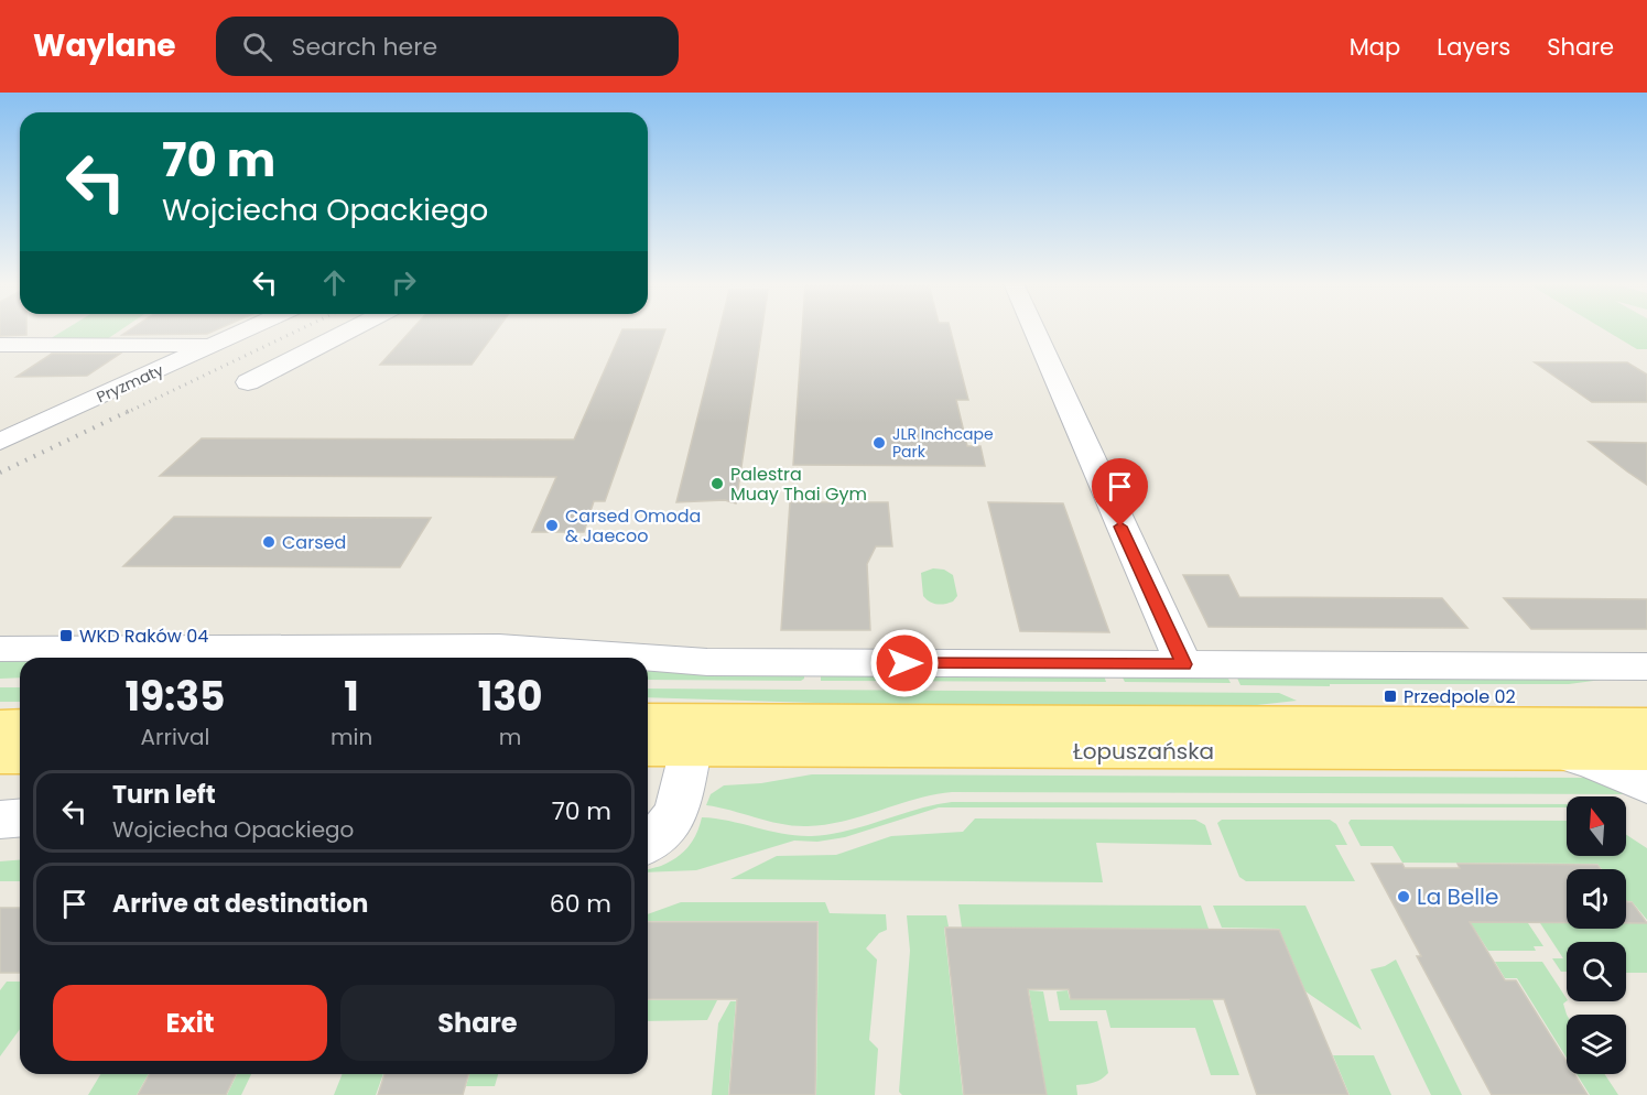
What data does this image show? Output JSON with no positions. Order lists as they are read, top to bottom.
{
  "streets": {
    "main road": ["Łopuszańska"],
    "street": ["Pryzmaty"]
  },
  "places": {
    "other": [
      "JLR Inchcape Park",
      "Palestra Muay Thai Gym",
      "Carsed Omoda & Jaecoo",
      "Carsed",
      "La Belle"
    ],
    "transit": ["WKD Raków 04", "Przedpole 02"]
  },
  "north": "top",
  "page": {
    "header": "Waylane",
    "search": "Search here",
    "nav": ["Map", "Layers", "Share"],
    "turn": ["70 m", "Wojciecha Opackiego"],
    "eta": [
      "19:35",
      "Arrival",
      "1",
      "min",
      "130",
      "m"
    ],
    "list": [
      {
        "name": "Turn left",
        "note": "Wojciecha Opackiego",
        "value": "70 m"
      },
      {
        "name": "Arrive at destination",
        "value": "60 m"
      }
    ],
    "buttons": ["Exit", "Share"]
  }
}
